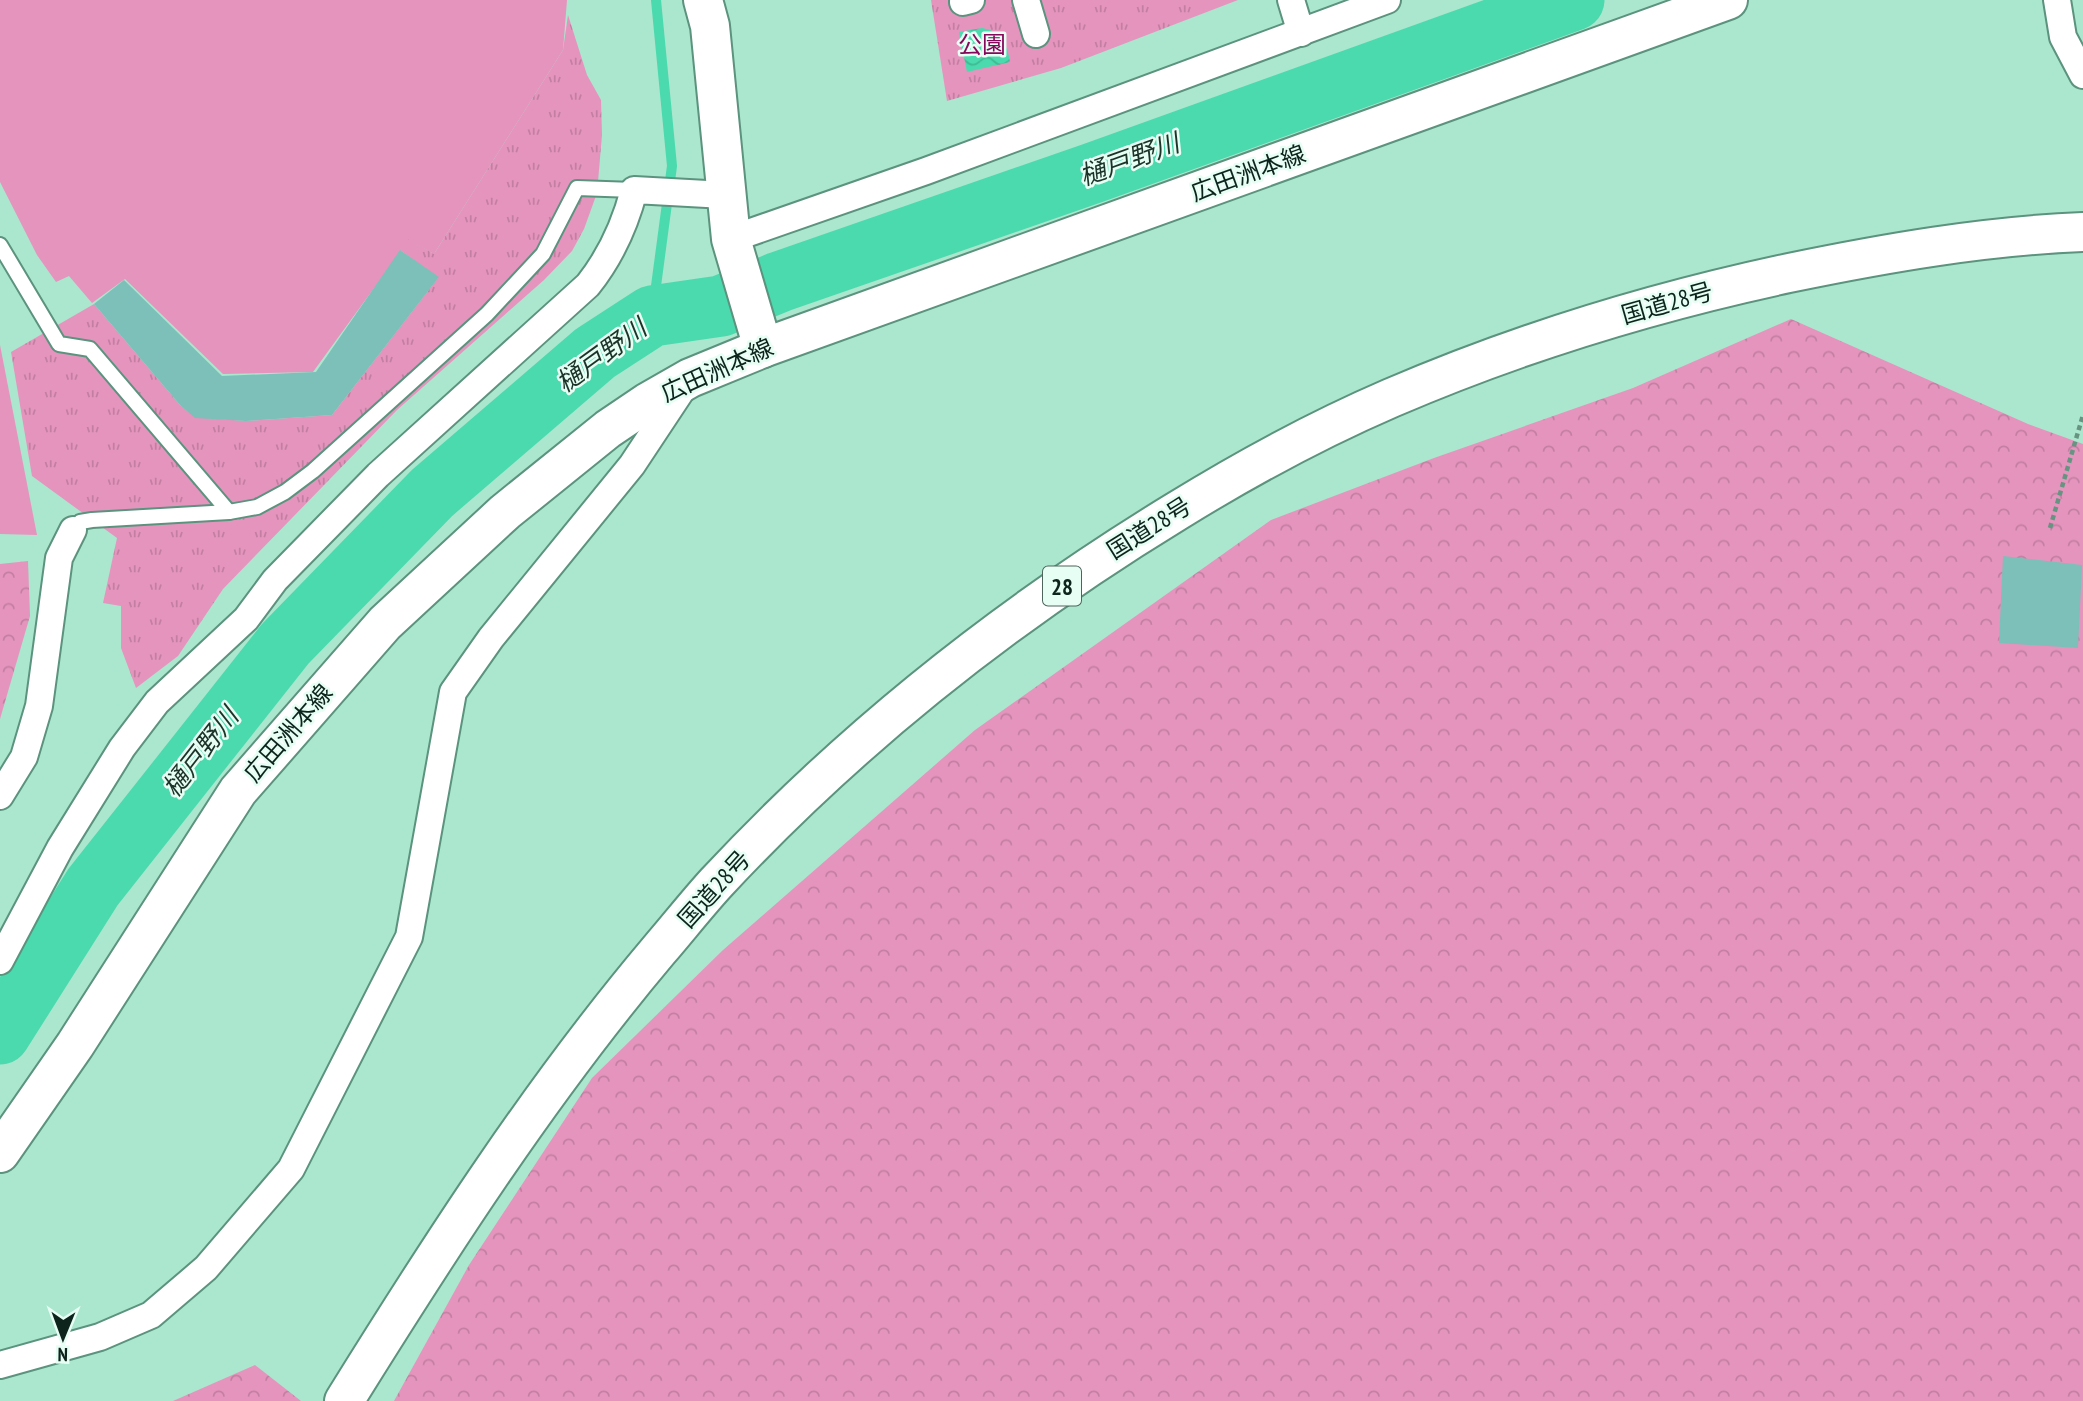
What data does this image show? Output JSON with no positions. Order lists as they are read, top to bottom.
{
  "streets": {
    "main road": ["広田洲本線", "国道28号", "28"]
  },
  "water": ["樋戸野川"],
  "parks": ["公園"],
  "north": "bottom"
}
